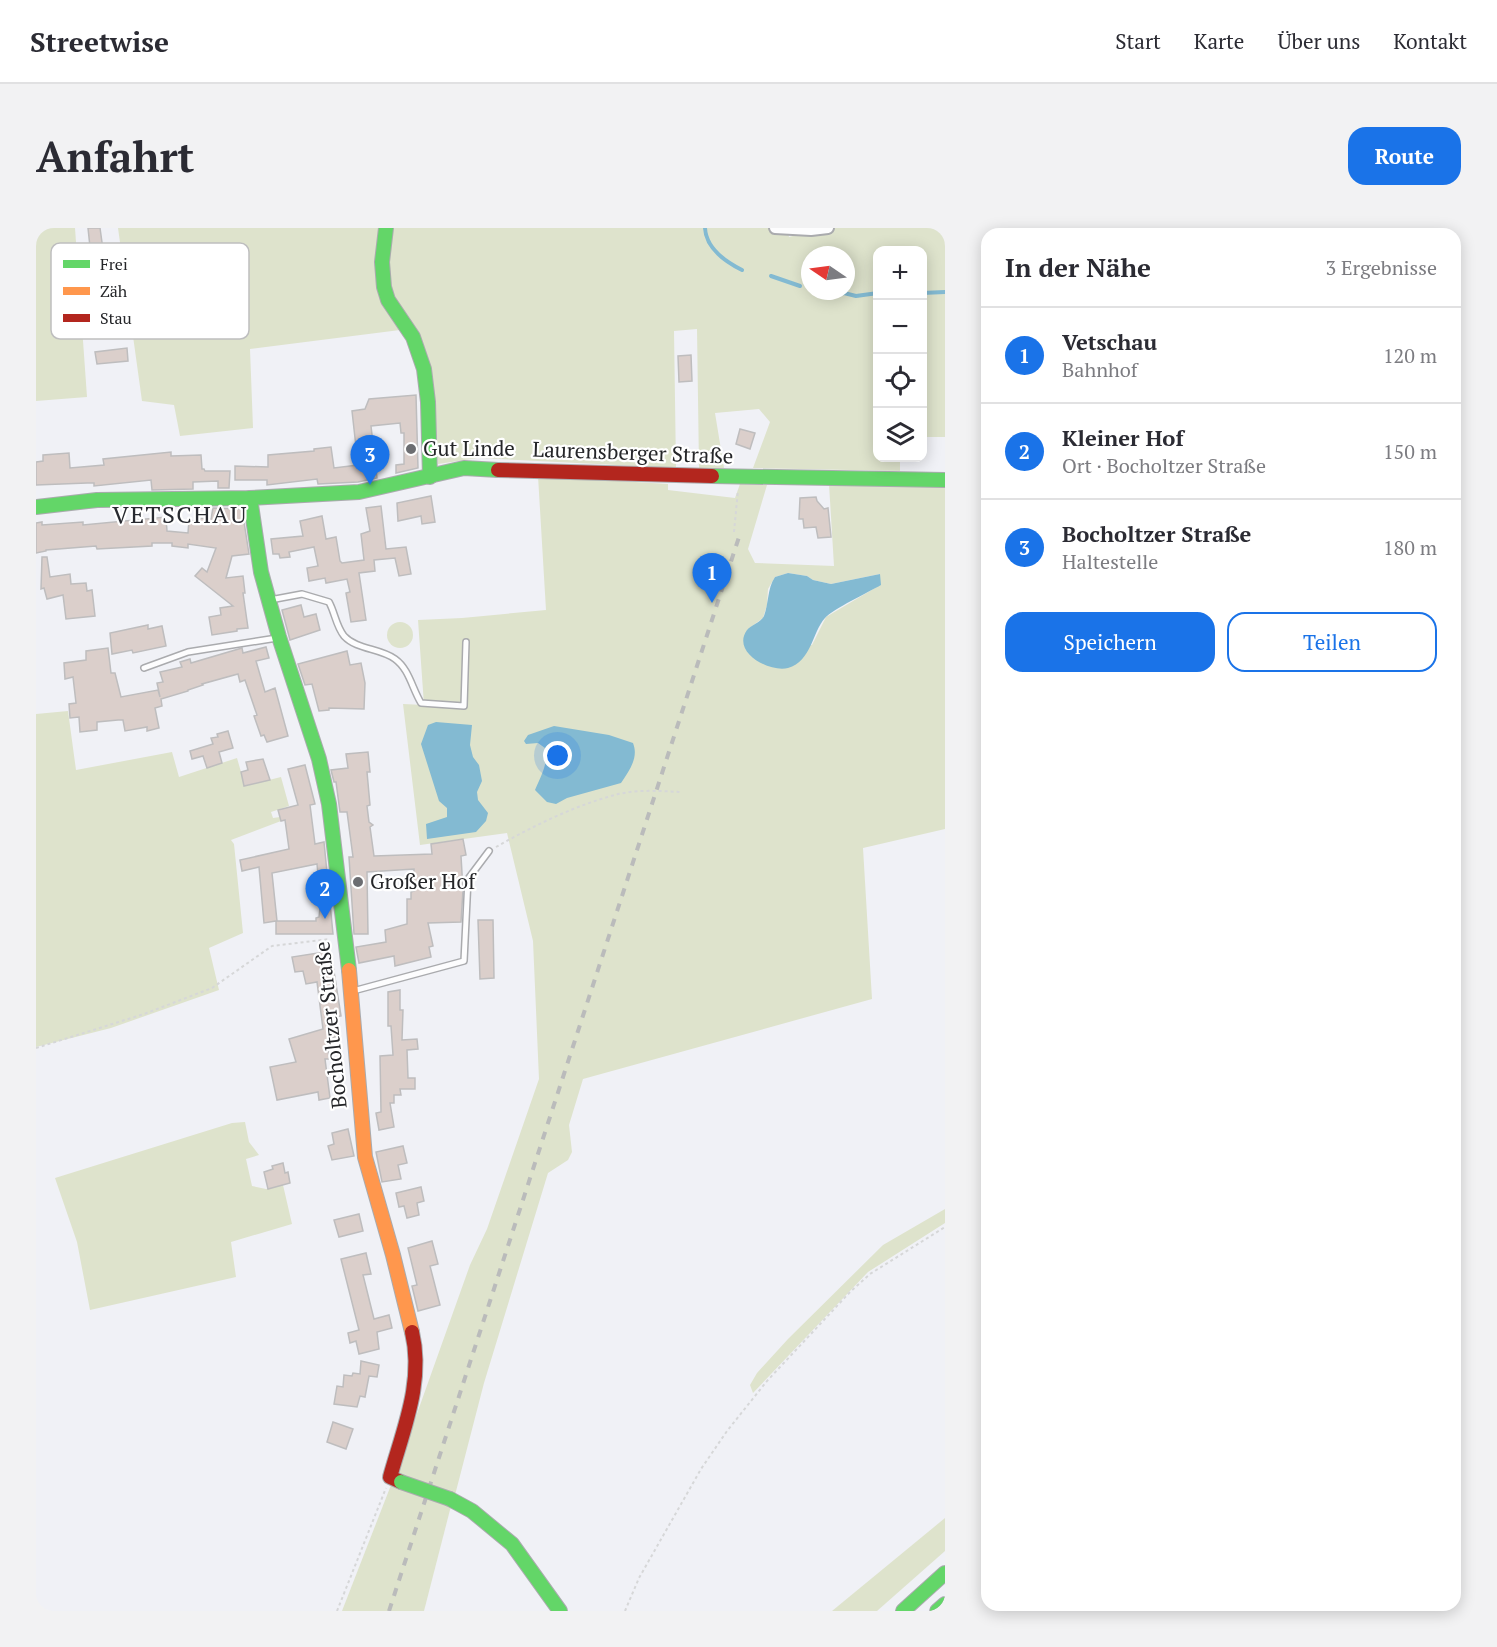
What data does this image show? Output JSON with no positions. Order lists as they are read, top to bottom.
{
  "streets": {
    "main road": ["Laurensberger Straße", "Bocholtzer Straße"]
  },
  "crossings": [
    ["Laurensberger Straße", "Bocholtzer Straße"]
  ],
  "districts": ["VETSCHAU"],
  "places": ["Gut Linde", "Großer Hof"],
  "legend": ["Frei", "Zäh", "Stau"],
  "north": "left",
  "page": {
    "header": "Streetwise",
    "nav": [
      "Start",
      "Karte",
      "Über uns",
      "Kontakt"
    ],
    "buttons": [
      "Route",
      ["Speichern", "Teilen"]
    ],
    "title": "Anfahrt",
    "heading": ["In der Nähe", "3 Ergebnisse"],
    "map_buttons": ["+", "−"],
    "list": [
      {
        "mark": "1",
        "name": "Vetschau",
        "note": "Bahnhof",
        "value": "120 m"
      },
      {
        "mark": "2",
        "name": "Kleiner Hof",
        "note": "Ort · Bocholtzer Straße",
        "value": "150 m"
      },
      {
        "mark": "3",
        "name": "Bocholtzer Straße",
        "note": "Haltestelle",
        "value": "180 m"
      }
    ],
    "pins": ["3", "1", "2"]
  }
}
